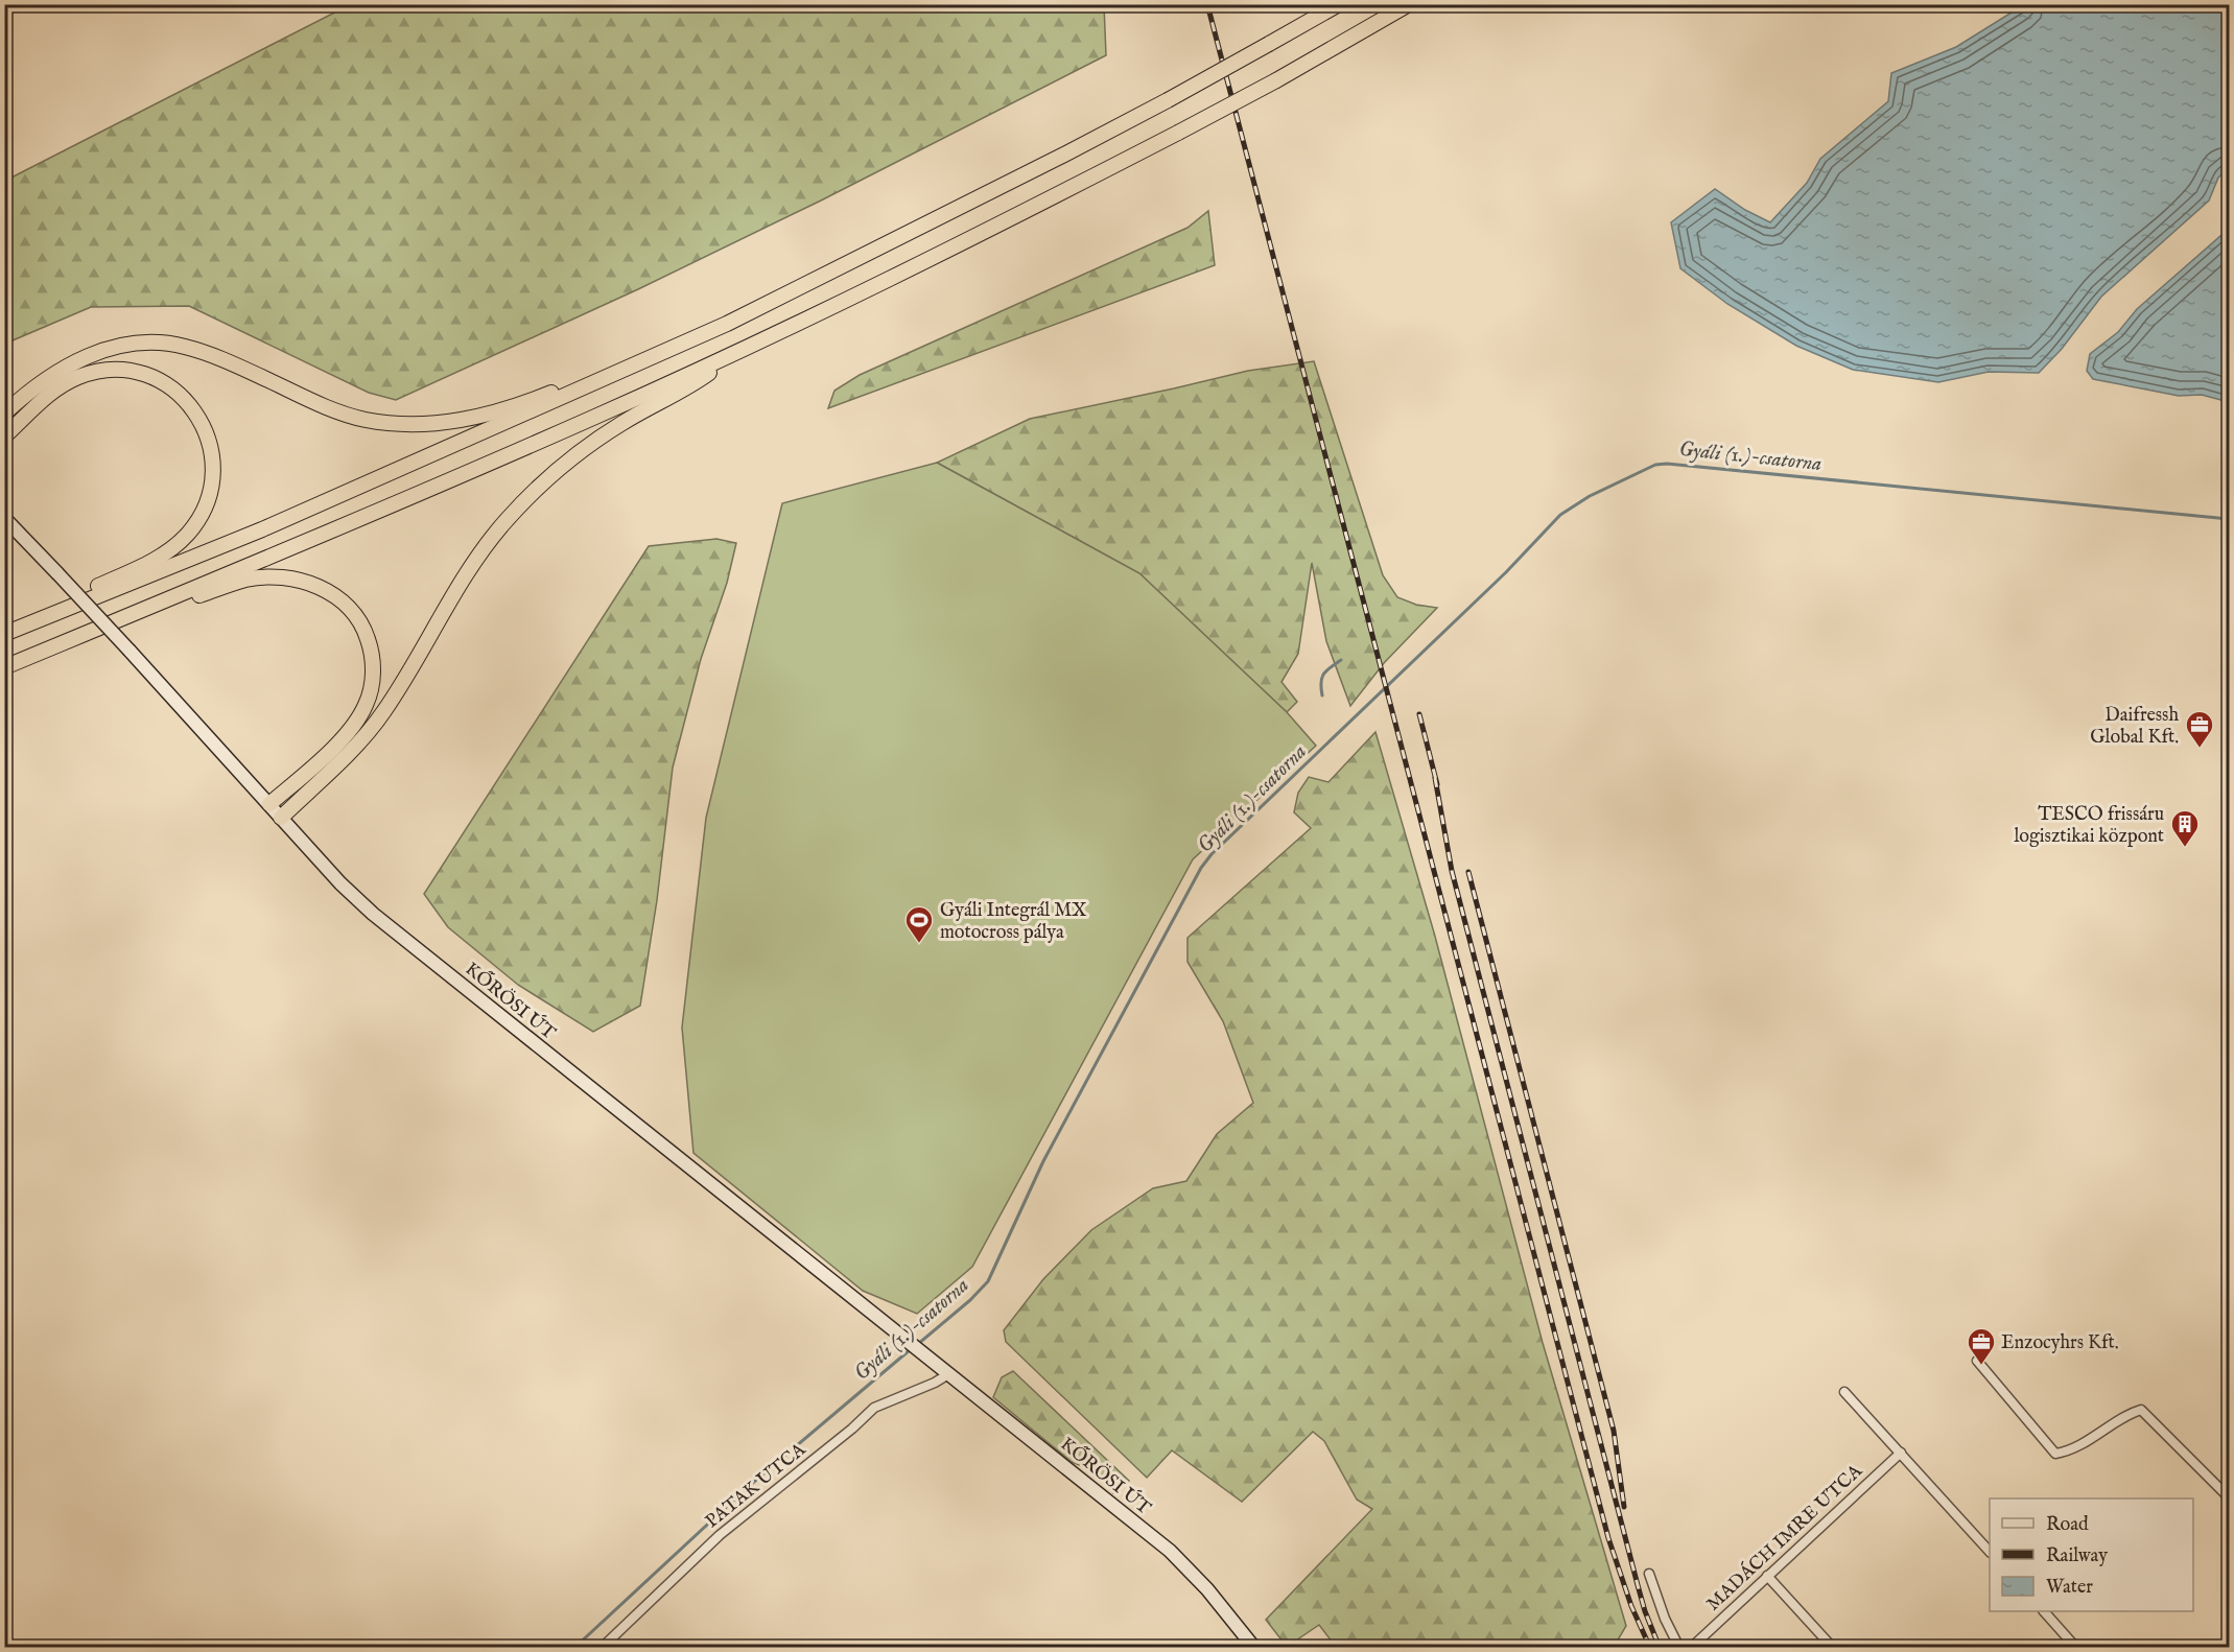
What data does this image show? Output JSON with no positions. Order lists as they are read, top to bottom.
{
  "streets": {
    "main road": ["KŐRÖSI ÚT"],
    "street": ["PATAK UTCA", "MADÁCH IMRE UTCA"]
  },
  "crossings": [
    ["KŐRÖSI ÚT", "PATAK UTCA"]
  ],
  "water": ["Gyáli (1.)-csatorna"],
  "places": {
    "office": ["Daifressh Global Kft.", "Enzocyhrs Kft."],
    "building": ["TESCO frissáru logisztikai központ"],
    "sports": ["Gyáli Integrál MX motocross pálya"]
  },
  "legend": ["Road", "Railway", "Water"]
}
